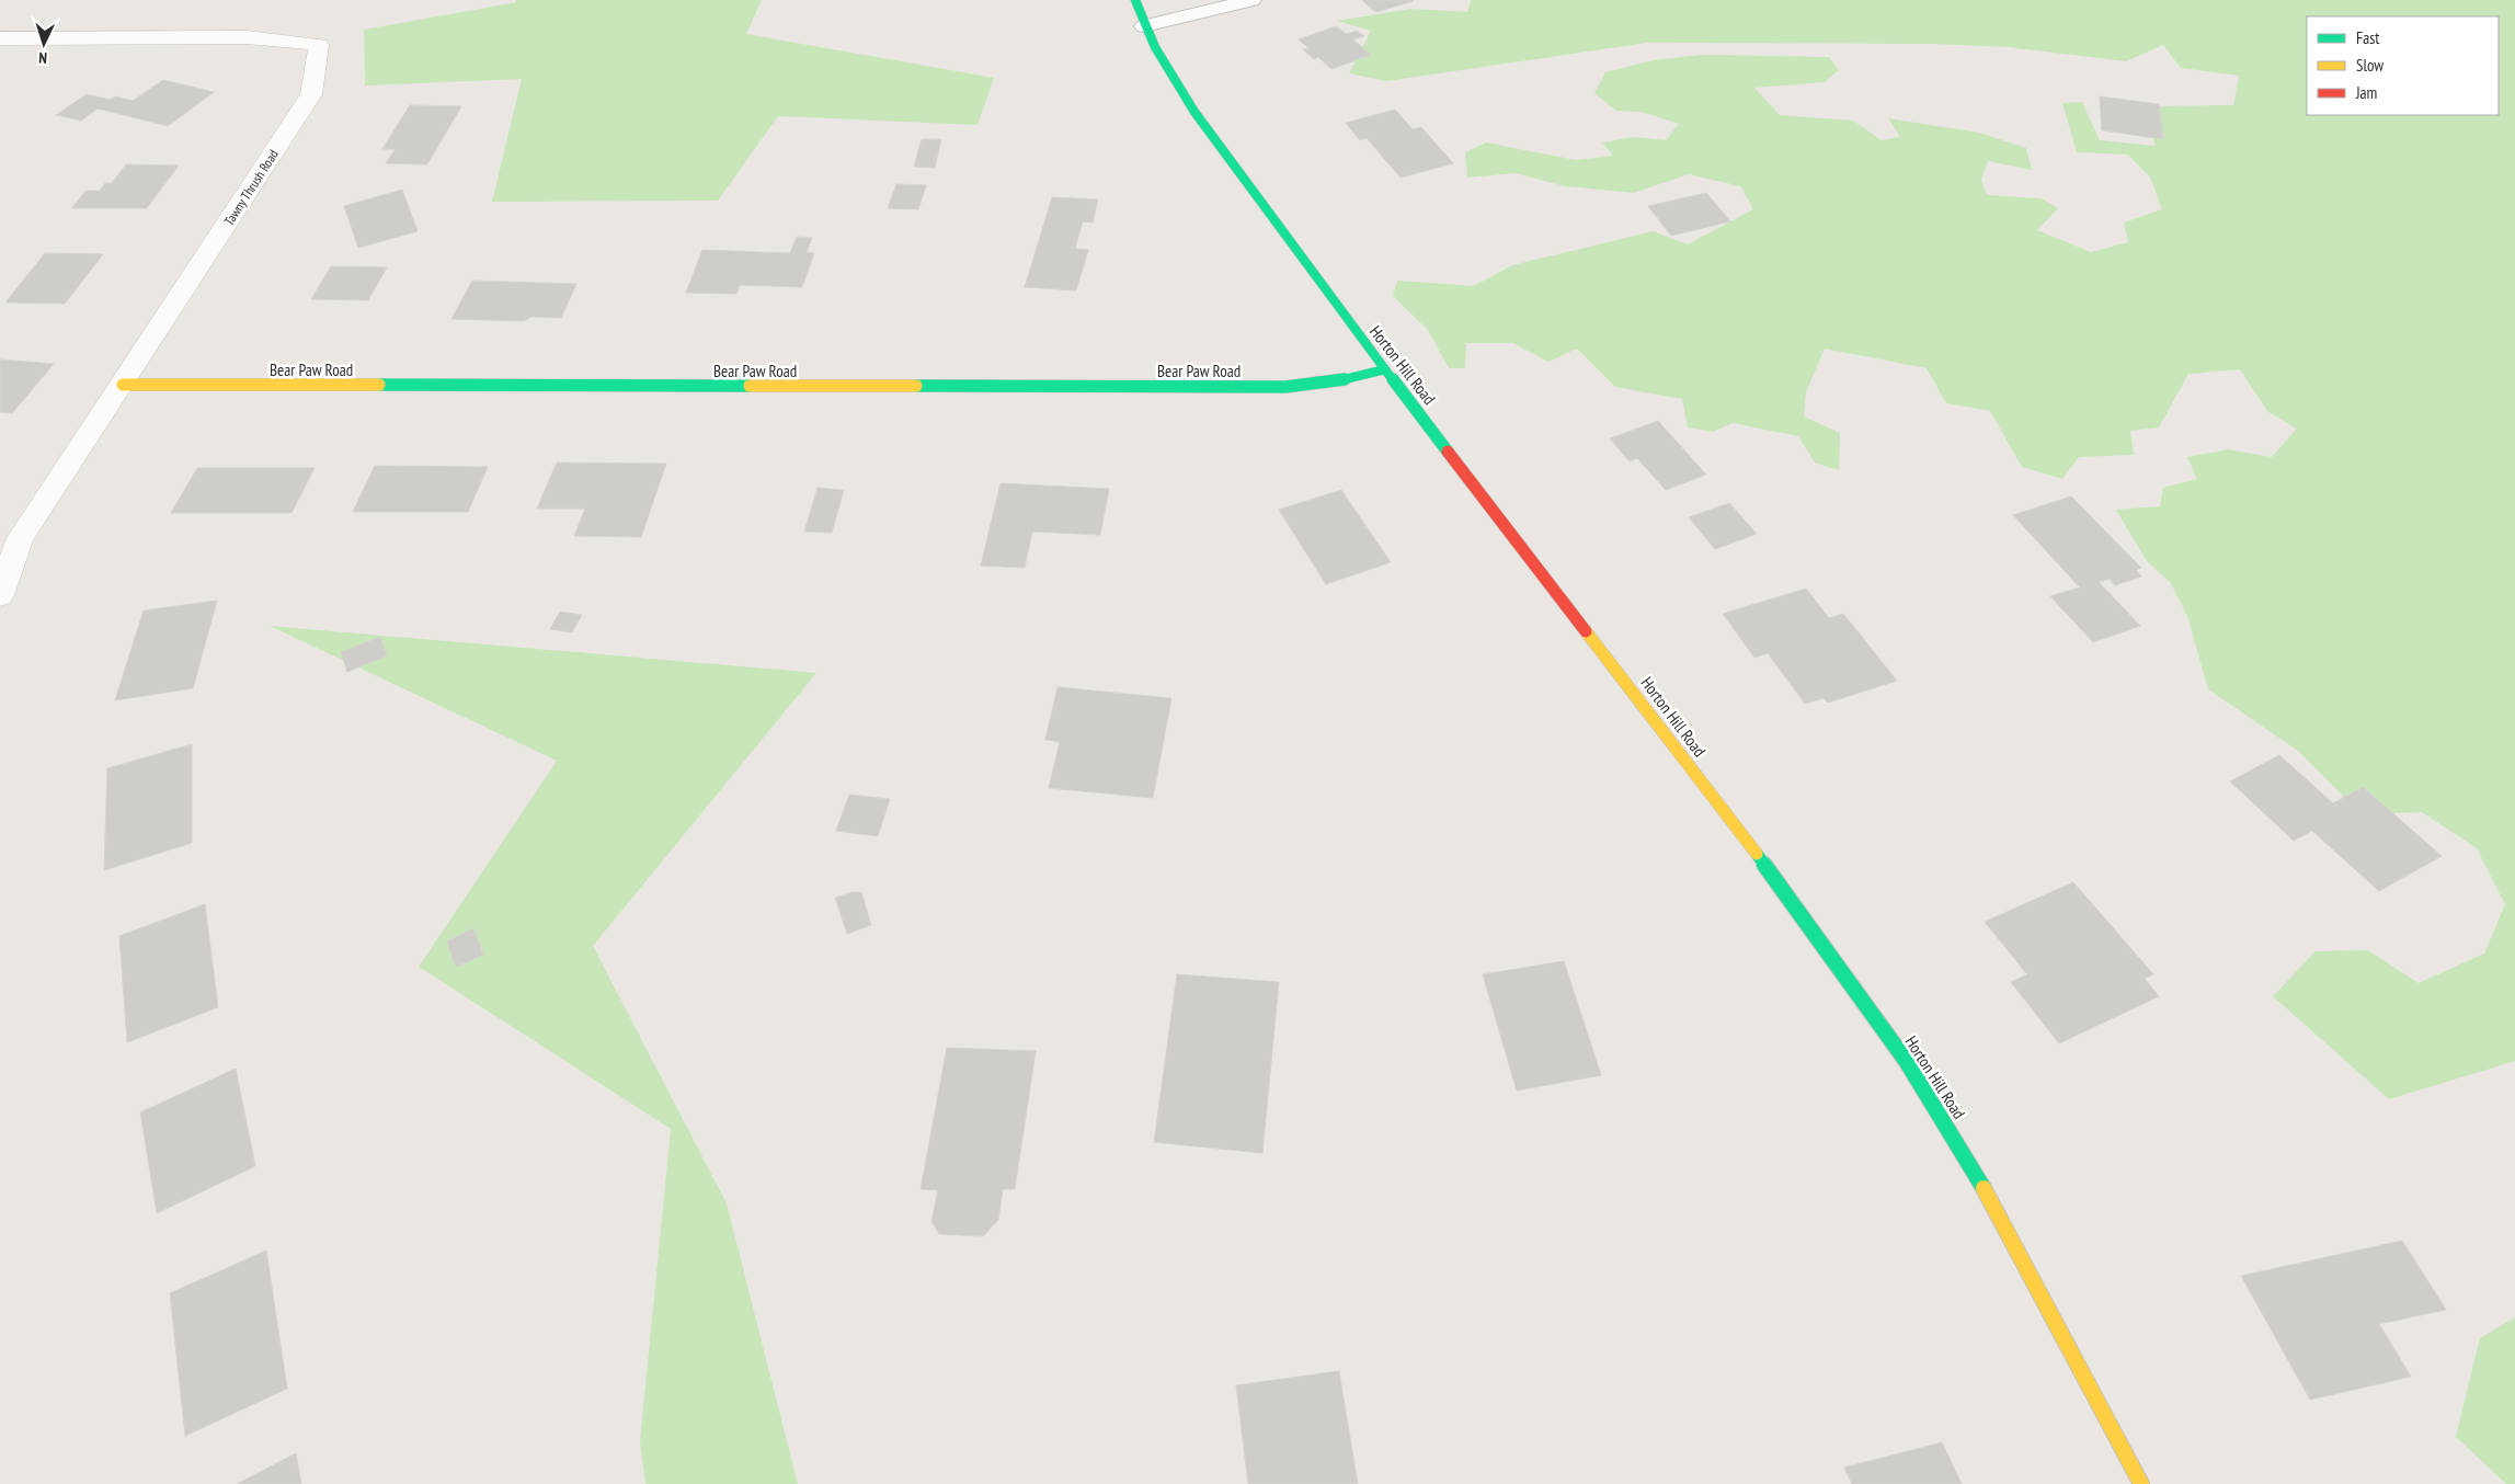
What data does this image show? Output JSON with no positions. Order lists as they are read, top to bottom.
{
  "streets": {
    "street": ["Tawny Thrush Road", "Horton Hill Road", "Bear Paw Road"]
  },
  "crossings": [
    ["Tawny Thrush Road", "Bear Paw Road"],
    ["Horton Hill Road", "Bear Paw Road"]
  ],
  "legend": ["Fast", "Slow", "Jam"],
  "north": "bottom"
}
